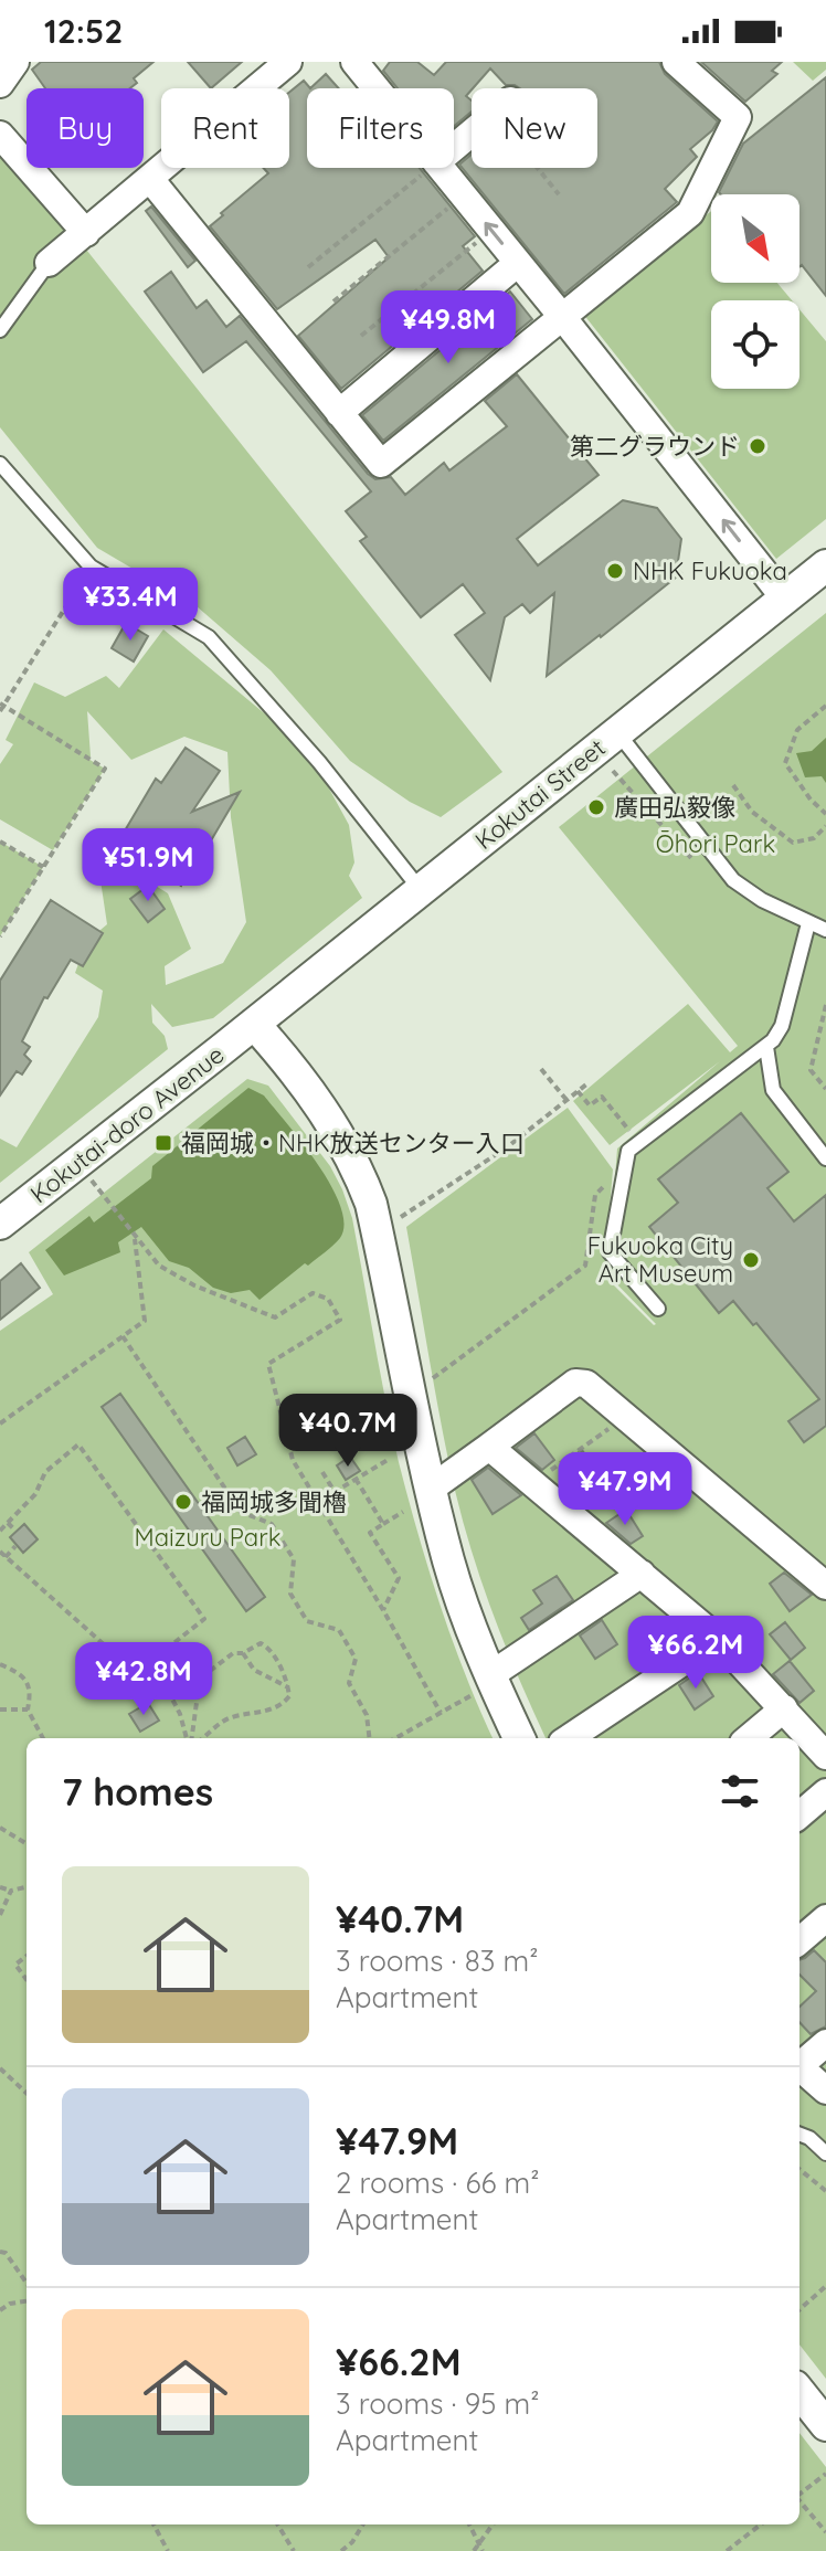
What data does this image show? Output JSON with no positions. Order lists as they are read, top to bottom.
{
  "streets": {
    "street": ["Kokutai Street", "Kokutai-doro Avenue"]
  },
  "crossings": [
    ["Kokutai Street", "Kokutai-doro Avenue"]
  ],
  "parks": ["Ōhori Park", "Maizuru Park"],
  "places": {
    "other": [
      "第二グラウンド",
      "NHK Fukuoka",
      "廣田弘毅像",
      "Fukuoka City Art Museum",
      "福岡城多聞櫓"
    ],
    "transit": ["福岡城・NHK放送センター入口"]
  },
  "north": "bottom right",
  "page": {
    "status": "12:52",
    "chip": [
      "Buy",
      "Rent",
      "Filters",
      "New"
    ],
    "price": [
      "¥49.8M",
      "¥33.4M",
      "¥51.9M",
      "¥40.7M",
      "¥47.9M",
      "¥66.2M",
      "¥42.8M"
    ],
    "heading": "7 homes",
    "list": [
      {
        "name": "¥40.7M",
        "note": "3 rooms · 83 m² · Apartment"
      },
      {
        "name": "¥47.9M",
        "note": "2 rooms · 66 m² · Apartment"
      },
      {
        "name": "¥66.2M",
        "note": "3 rooms · 95 m² · Apartment"
      }
    ]
  }
}
